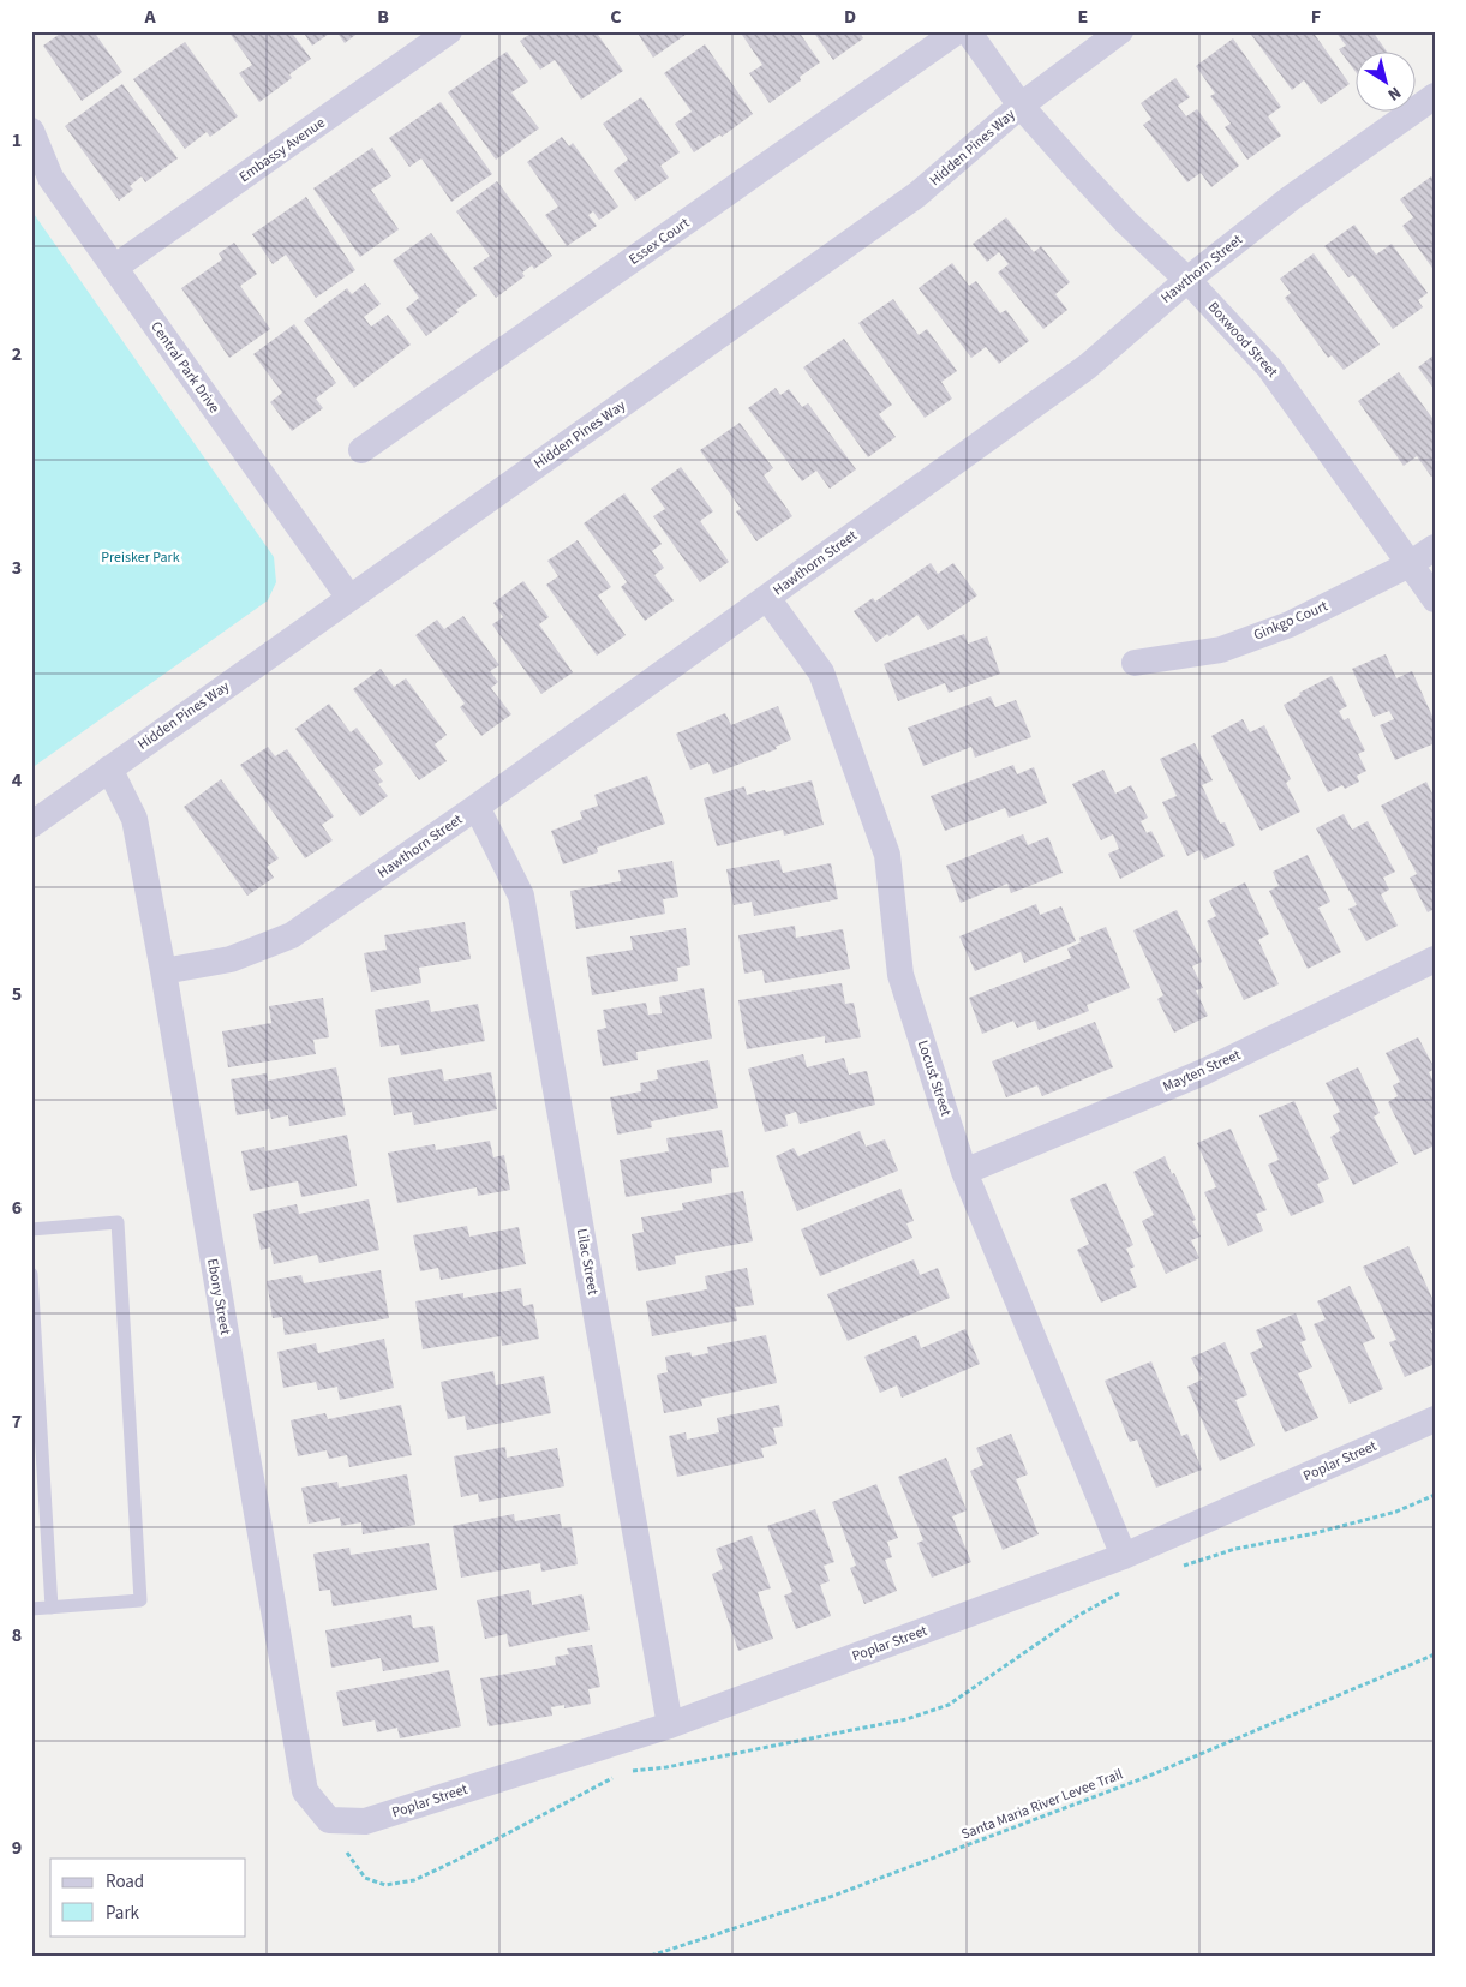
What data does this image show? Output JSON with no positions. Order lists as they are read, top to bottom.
{
  "streets": {
    "street": [
      "Hidden Pines Way",
      "Embassy Avenue",
      "Essex Court",
      "Hawthorn Street",
      "Boxwood Street",
      "Central Park Drive",
      "Ginkgo Court",
      "Mayten Street",
      "Locust Street",
      "Lilac Street",
      "Ebony Street",
      "Poplar Street"
    ],
    "path": ["Santa Maria River Levee Trail"]
  },
  "crossings": [
    ["Hidden Pines Way", "Boxwood Street"],
    ["Hidden Pines Way", "Central Park Drive"],
    ["Hidden Pines Way", "Ebony Street"],
    ["Embassy Avenue", "Central Park Drive"],
    ["Hawthorn Street", "Boxwood Street"],
    ["Hawthorn Street", "Locust Street"],
    ["Hawthorn Street", "Lilac Street"],
    ["Hawthorn Street", "Ebony Street"],
    ["Boxwood Street", "Ginkgo Court"],
    ["Mayten Street", "Locust Street"],
    ["Locust Street", "Poplar Street"],
    ["Lilac Street", "Poplar Street"],
    ["Ebony Street", "Poplar Street"]
  ],
  "parks": ["Preisker Park"],
  "legend": ["Road", "Park"],
  "north": "bottom right",
  "grid": {
    "columns": [
      "A",
      "B",
      "C",
      "D",
      "E",
      "F"
    ],
    "rows": [
      "1",
      "2",
      "3",
      "4",
      "5",
      "6",
      "7",
      "8",
      "9"
    ]
  }
}
